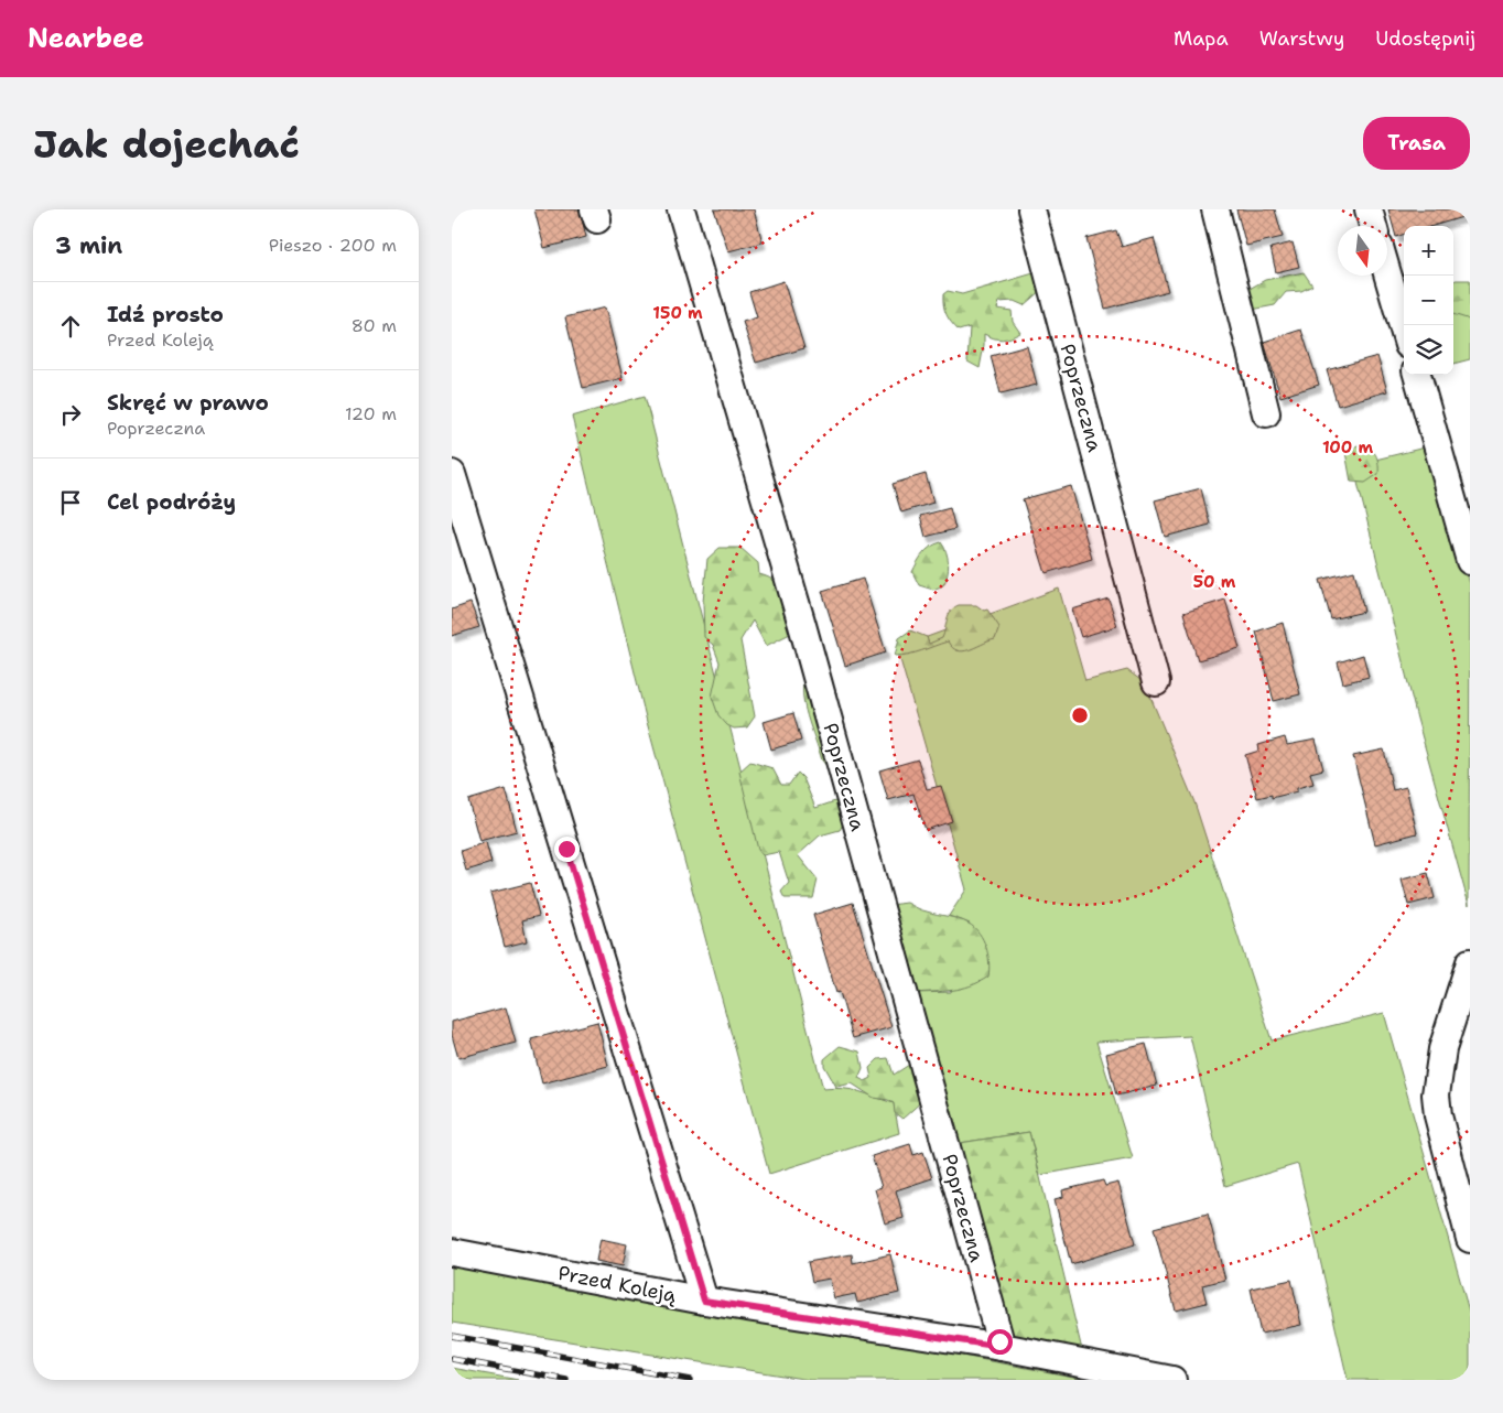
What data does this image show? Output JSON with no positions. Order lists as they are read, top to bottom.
{
  "streets": {
    "street": ["Poprzeczna", "Przed Koleją"]
  },
  "crossings": [
    ["Poprzeczna", "Przed Koleją"]
  ],
  "north": "bottom",
  "page": {
    "header": "Nearbee",
    "nav": ["Mapa", "Warstwy", "Udostępnij"],
    "buttons": "Trasa",
    "title": "Jak dojechać",
    "heading": ["3 min", "Pieszo · 200 m"],
    "map_buttons": ["+", "−"],
    "list": [
      ["Idź prosto", "Przed Koleją", "80 m"],
      ["Skręć w prawo", "Poprzeczna", "120 m"],
      "Cel podróży"
    ]
  },
  "rings": ["150 m", "100 m", "50 m"]
}
